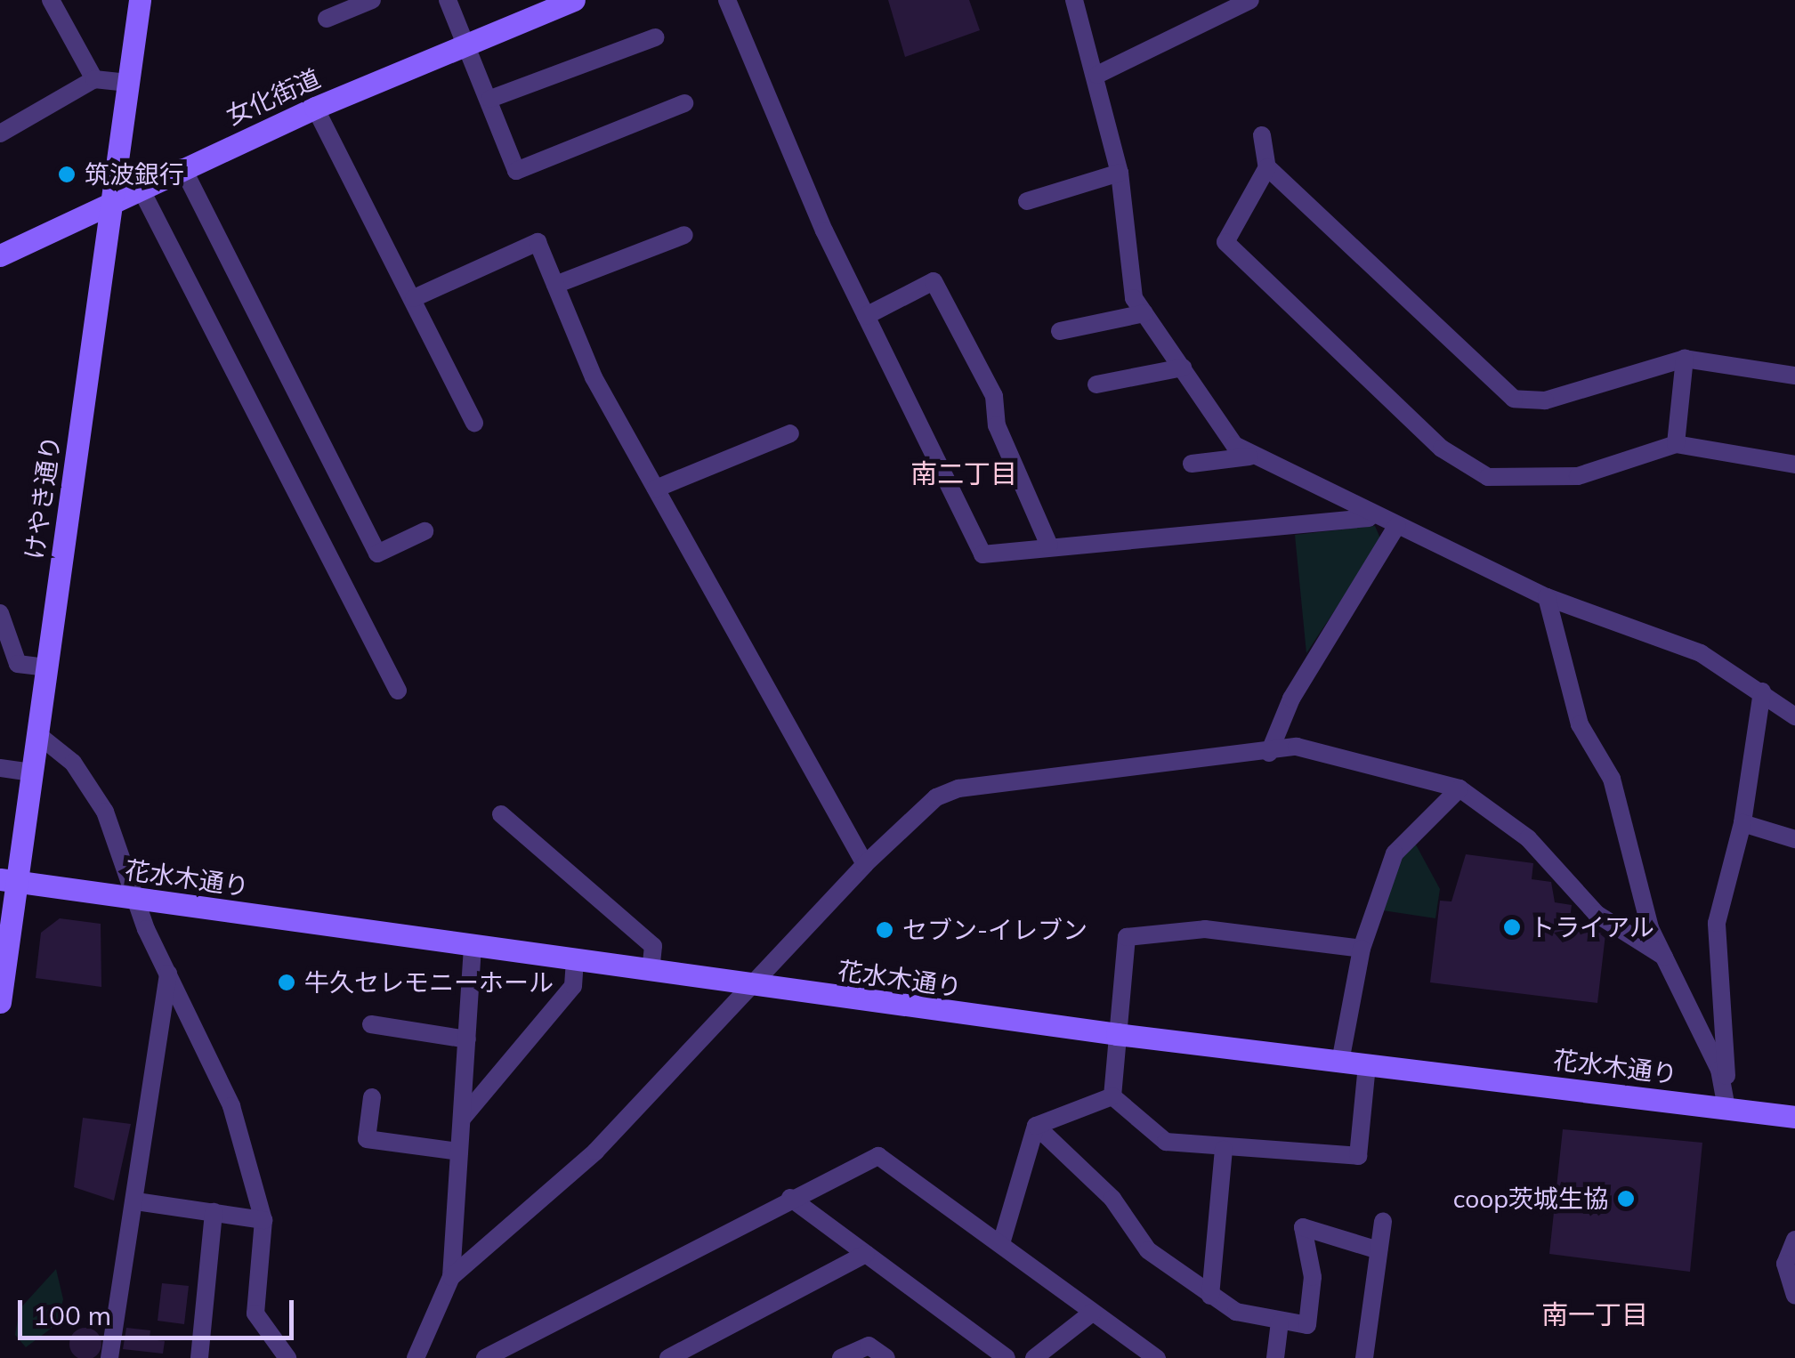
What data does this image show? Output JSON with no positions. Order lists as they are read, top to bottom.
{
  "streets": {
    "street": ["女化街道", "けやき通り", "花水木通り"]
  },
  "crossings": [
    ["女化街道", "けやき通り"],
    ["けやき通り", "花水木通り"]
  ],
  "districts": ["南二丁目", "南一丁目"],
  "places": [
    "筑波銀行",
    "トライアル",
    "セブン-イレブン",
    "牛久セレモニーホール",
    "coop茨城生協"
  ],
  "scale_bar": "100 m"
}
